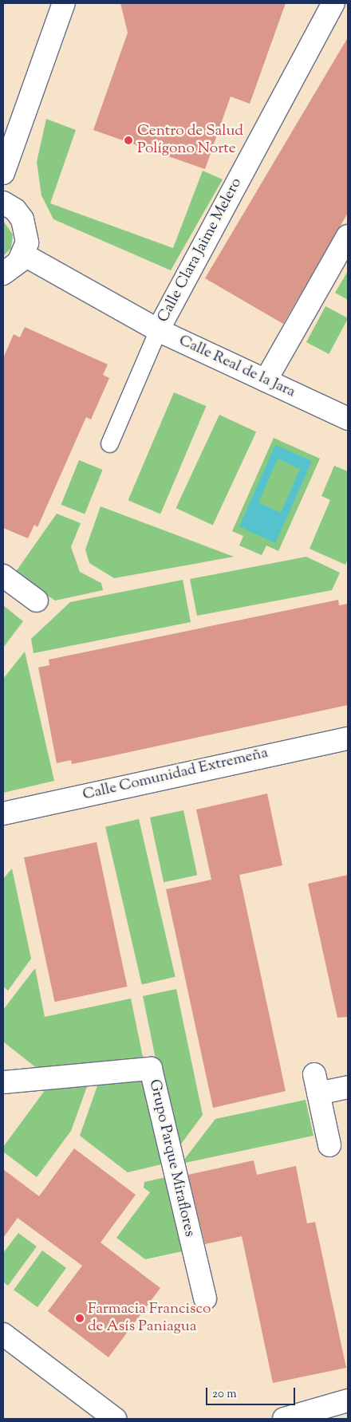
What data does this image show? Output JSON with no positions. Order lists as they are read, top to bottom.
{
  "streets": {
    "street": [
      "Calle Clara Jaime Melero",
      "Calle Real de la Jara",
      "Calle Comunidad Extremeña",
      "Grupo Parque Miraflores"
    ]
  },
  "crossings": [
    ["Calle Clara Jaime Melero", "Calle Real de la Jara"]
  ],
  "places": ["Centro de Salud Polígono Norte", "Farmacia Francisco de Asís Paniagua"],
  "scale_bar": "20 m"
}
